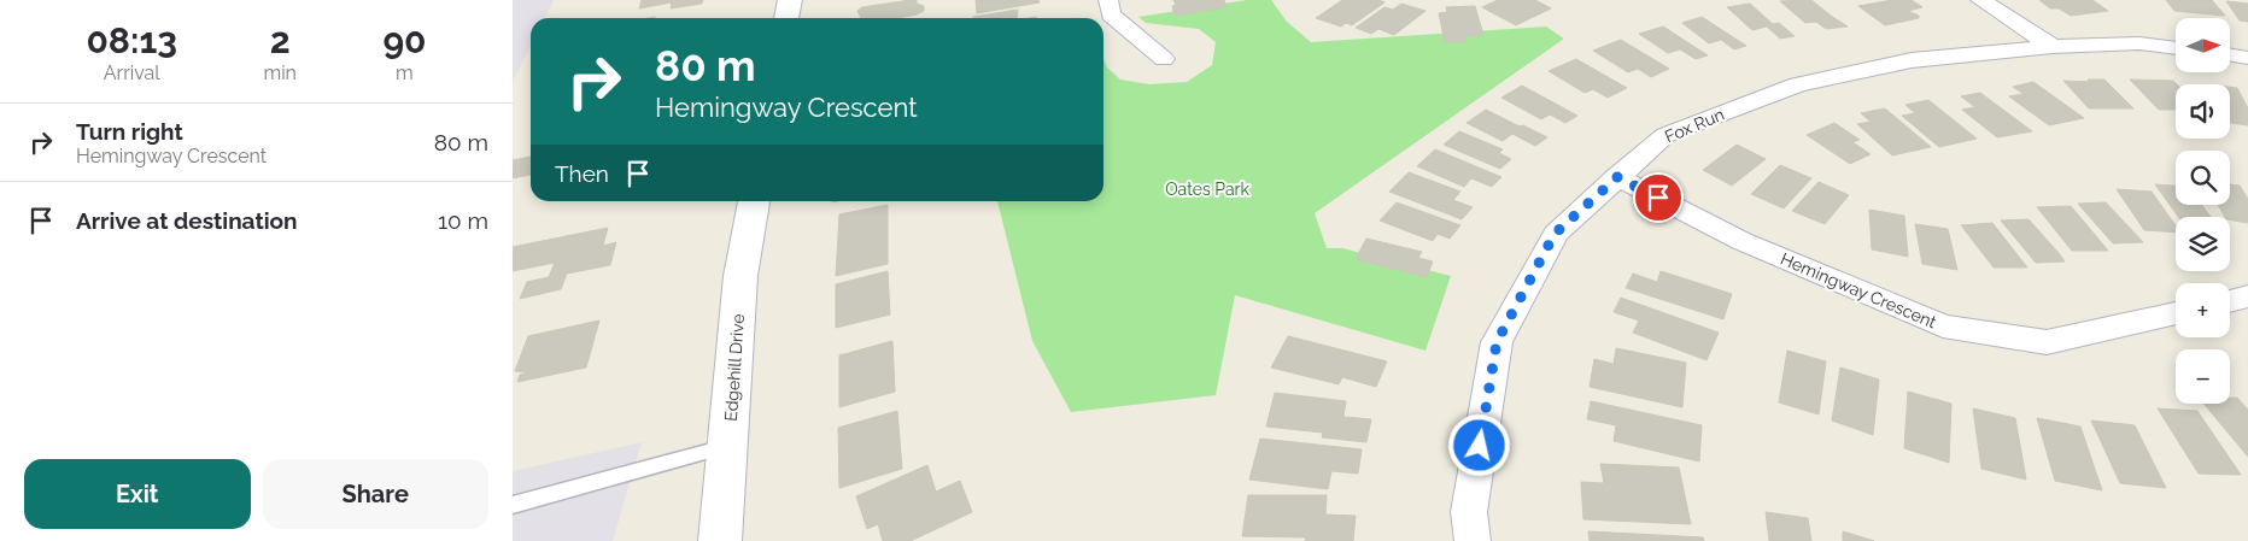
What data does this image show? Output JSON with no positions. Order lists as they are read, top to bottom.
{
  "streets": {
    "street": ["Fox Run", "Hemingway Crescent", "Edgehill Drive"]
  },
  "crossings": [
    ["Fox Run", "Hemingway Crescent"]
  ],
  "parks": ["Oates Park"],
  "north": "right",
  "page": {
    "eta": [
      "08:13",
      "Arrival",
      "2",
      "min",
      "90",
      "m"
    ],
    "map_buttons": ["+", "−"],
    "turn": ["80 m", "Hemingway Crescent"],
    "list": [
      {
        "name": "Turn right",
        "note": "Hemingway Crescent",
        "value": "80 m"
      },
      {
        "name": "Arrive at destination",
        "value": "10 m"
      }
    ],
    "then": "Then",
    "buttons": ["Exit", "Share"]
  }
}
